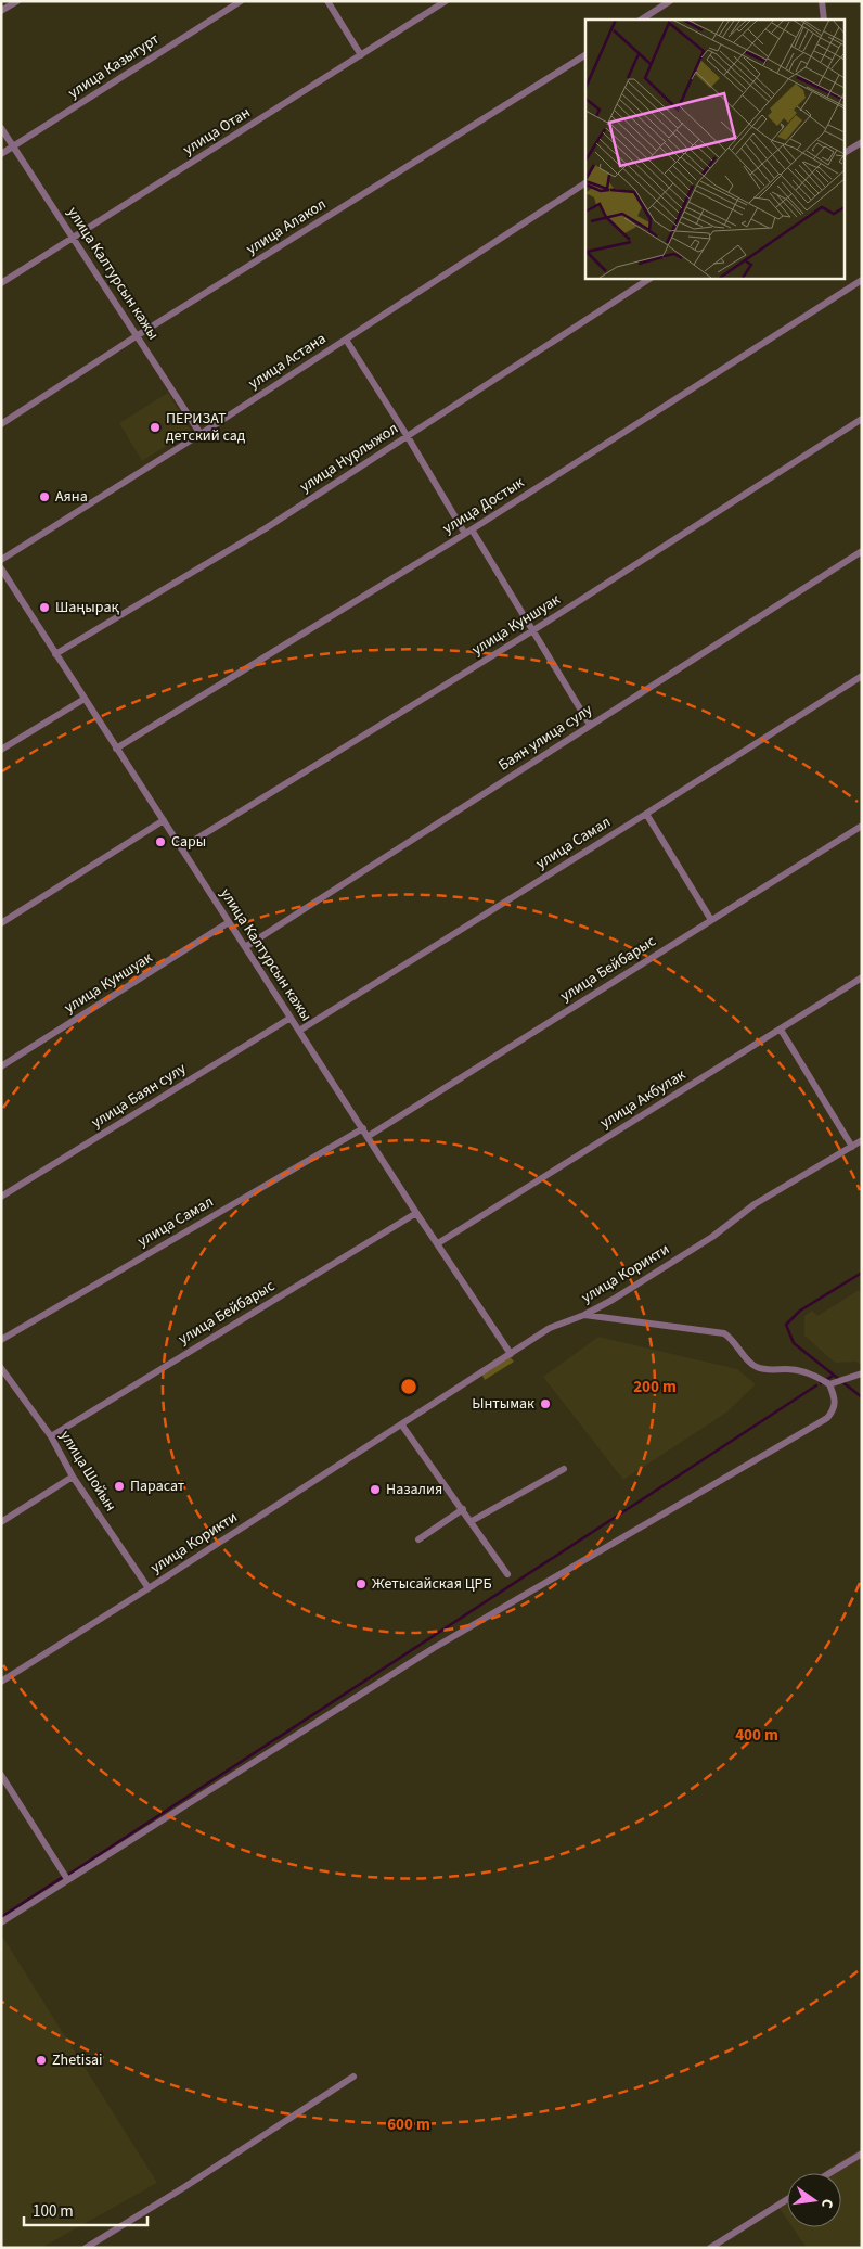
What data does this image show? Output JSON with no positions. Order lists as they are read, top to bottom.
{
  "streets": {
    "street": [
      "улица Казыгурт",
      "улица Отан",
      "улица Алакол",
      "улица Калтурсын кажы",
      "улица Астана",
      "улица Нурлыжол",
      "улица Достык",
      "улица Куншуак",
      "Баян улица сулу",
      "улица Самал",
      "улица Бейбарыс",
      "улица Баян сулу",
      "улица Акбулак",
      "улица Корикти",
      "улица Шойын"
    ]
  },
  "crossings": [
    ["улица Казыгурт", "улица Калтурсын кажы"],
    ["улица Отан", "улица Калтурсын кажы"],
    ["улица Алакол", "улица Калтурсын кажы"],
    ["улица Калтурсын кажы", "улица Астана"],
    ["улица Калтурсын кажы", "улица Нурлыжол"],
    ["улица Калтурсын кажы", "улица Достык"],
    ["улица Калтурсын кажы", "улица Куншуак"],
    ["улица Калтурсын кажы", "Баян улица сулу"],
    ["улица Калтурсын кажы", "улица Самал"],
    ["улица Калтурсын кажы", "улица Бейбарыс"],
    ["улица Калтурсын кажы", "улица Баян сулу"],
    ["улица Калтурсын кажы", "улица Акбулак"],
    ["улица Калтурсын кажы", "улица Корикти"],
    ["улица Бейбарыс", "улица Шойын"],
    ["улица Корикти", "улица Шойын"]
  ],
  "places": [
    "ПЕРИЗАТ детский сад",
    "Аяна",
    "Шаңырақ",
    "Сары",
    "Ынтымак",
    "Парасат",
    "Назалия",
    "Жетысайская ЦРБ",
    "Zhetisai"
  ],
  "scale_bar": "100 m",
  "north": "right",
  "rings": ["200 m", "400 m", "600 m"]
}
